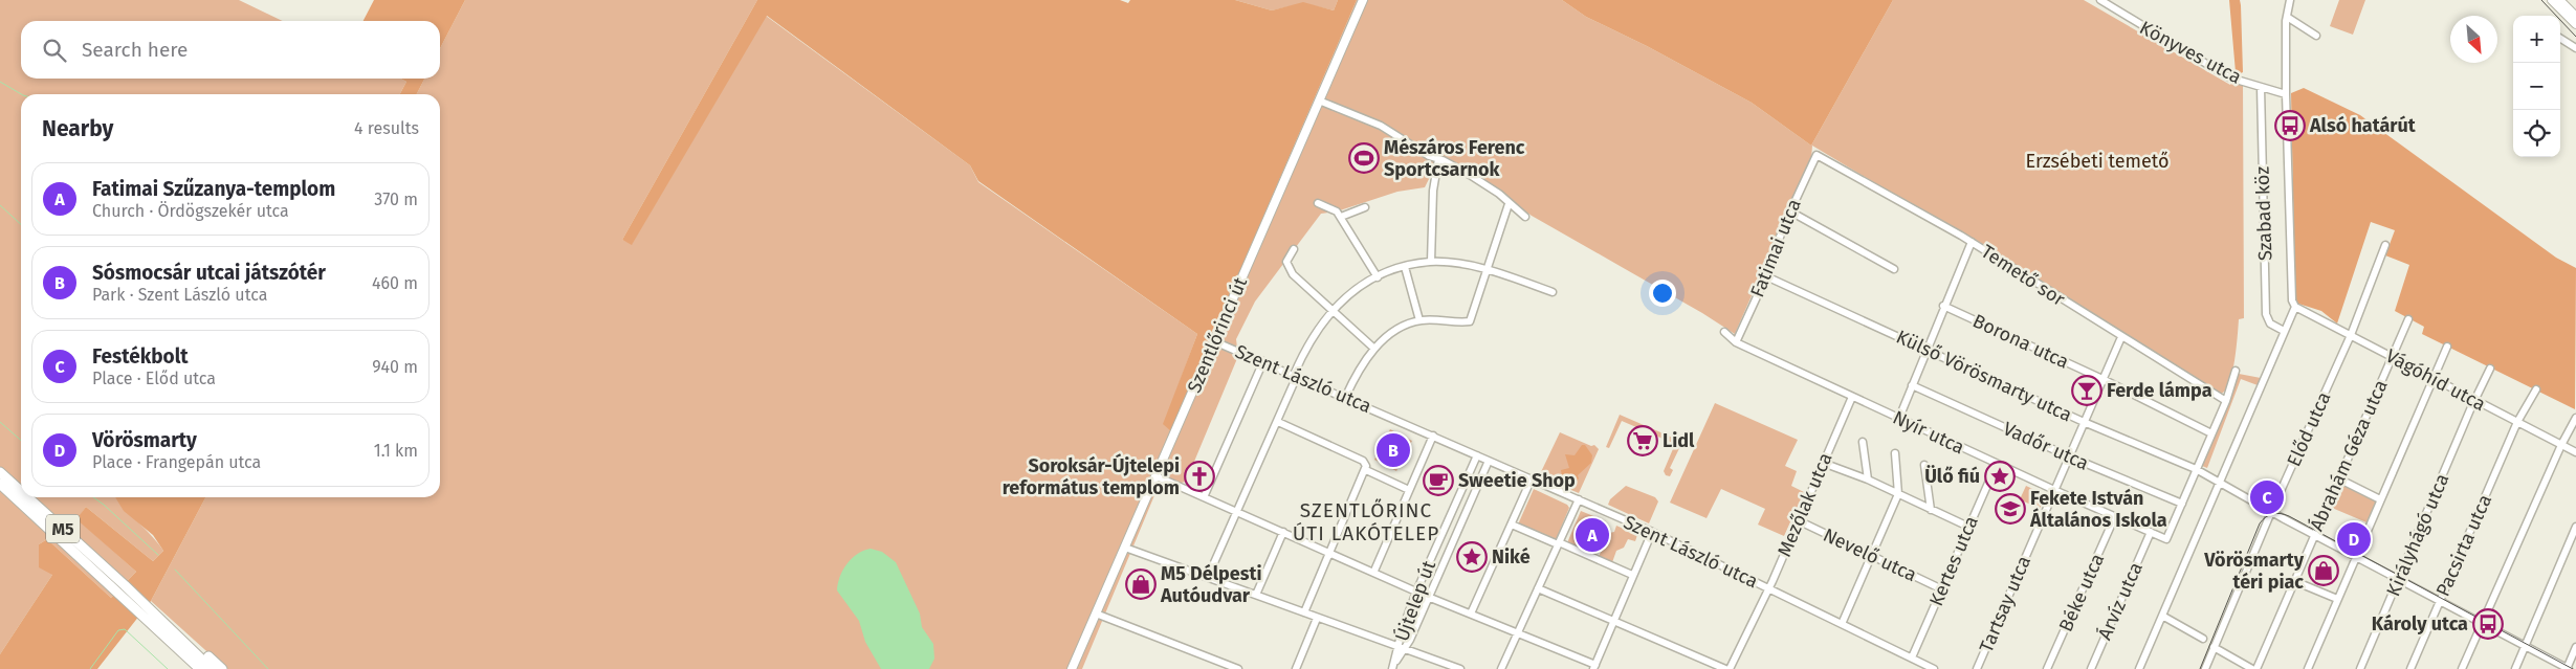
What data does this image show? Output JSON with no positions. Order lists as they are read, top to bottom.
{
  "streets": {
    "highway": ["M5"],
    "main road": ["Szentlőrinci út"],
    "street": [
      "Könyves utca",
      "Szabad köz",
      "Fatimai utca",
      "Temető sor",
      "Borona utca",
      "Külső Vörösmarty utca",
      "Szent László utca",
      "Vágóhíd utca",
      "Előd utca",
      "Nyír utca",
      "Vadőr utca",
      "Ábrahám Géza utca",
      "Mezőlak utca",
      "Királyhágó utca",
      "Pacsirta utca",
      "Nevelő utca",
      "Kertes utca",
      "Béke utca",
      "Újtelep út",
      "Árvíz utca",
      "Tartsay utca"
    ]
  },
  "crossings": [
    ["Könyves utca", "Szabad köz"],
    ["Fatimai utca", "Temető sor"],
    ["Fatimai utca", "Külső Vörösmarty utca"],
    ["Fatimai utca", "Nyír utca"],
    ["Temető sor", "Tartsay utca"],
    ["Szentlőrinci út", "Szent László utca"],
    ["Borona utca", "Tartsay utca"],
    ["Külső Vörösmarty utca", "Előd utca"],
    ["Külső Vörösmarty utca", "Ábrahám Géza utca"],
    ["Külső Vörösmarty utca", "Királyhágó utca"],
    ["Külső Vörösmarty utca", "Pacsirta utca"],
    ["Külső Vörösmarty utca", "Tartsay utca"],
    ["Szent László utca", "Mezőlak utca"],
    ["Szent László utca", "Kertes utca"],
    ["Szent László utca", "Újtelep út"],
    ["Vágóhíd utca", "Előd utca"],
    ["Vágóhíd utca", "Ábrahám Géza utca"],
    ["Vágóhíd utca", "Királyhágó utca"],
    ["Vágóhíd utca", "Pacsirta utca"],
    ["Nyír utca", "Vadőr utca"],
    ["Nyír utca", "Mezőlak utca"],
    ["Nyír utca", "Kertes utca"],
    ["Nyír utca", "Béke utca"],
    ["Nyír utca", "Árvíz utca"],
    ["Nyír utca", "Tartsay utca"],
    ["Vadőr utca", "Tartsay utca"],
    ["Mezőlak utca", "Nevelő utca"],
    ["Nevelő utca", "Kertes utca"]
  ],
  "districts": ["SZENTLŐRINC ÚTI LAKÓTELEP"],
  "parks": ["Erzsébeti temető"],
  "places": {
    "bus stop": ["Alsó határút", "Károly utca"],
    "sports": ["Mészáros Ferenc Sportcsarnok"],
    "bar": ["Ferde lámpa"],
    "supermarket": ["Lidl"],
    "church": ["Soroksár-Újtelepi református templom"],
    "place": ["Ülő fiú", "Niké"],
    "cafe": ["Sweetie Shop"],
    "school or university": ["Fekete István Általános Iskola"],
    "shop": ["Vörösmarty téri piac", "M5 Délpesti Autóudvar"]
  },
  "north": "bottom right",
  "page": {
    "map_buttons": ["+", "−"],
    "search": "Search here",
    "heading": ["Nearby", "4 results"],
    "list": [
      {
        "mark": "A",
        "name": "Fatimai Szűzanya-templom",
        "note": "Church · Ördögszekér utca",
        "value": "370 m"
      },
      {
        "mark": "B",
        "name": "Sósmocsár utcai játszótér",
        "note": "Park · Szent László utca",
        "value": "460 m"
      },
      {
        "mark": "C",
        "name": "Festékbolt",
        "note": "Place · Előd utca",
        "value": "940 m"
      },
      {
        "mark": "D",
        "name": "Vörösmarty",
        "note": "Place · Frangepán utca",
        "value": "1.1 km"
      }
    ],
    "pins": [
      "B",
      "C",
      "A",
      "D"
    ]
  }
}
